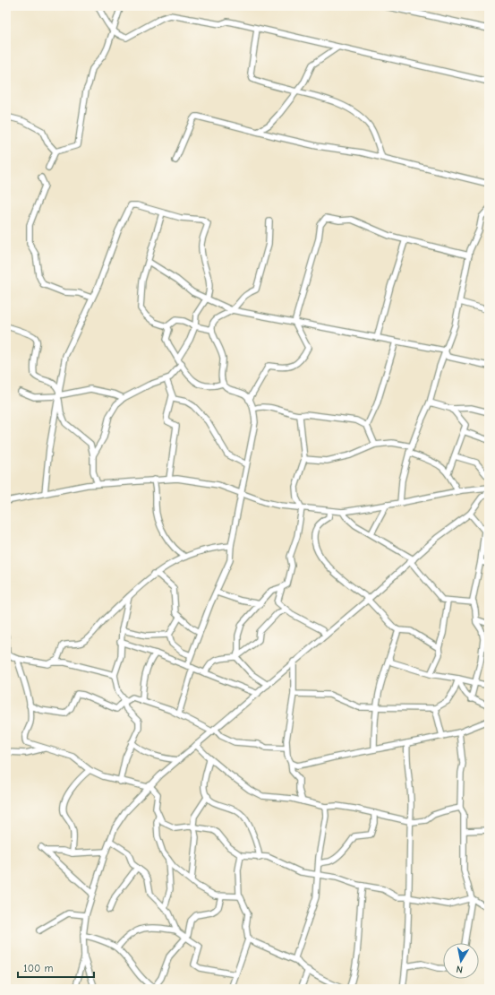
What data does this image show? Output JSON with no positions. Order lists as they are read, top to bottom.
{
  "scale_bar": "100 m",
  "north": "bottom"
}
